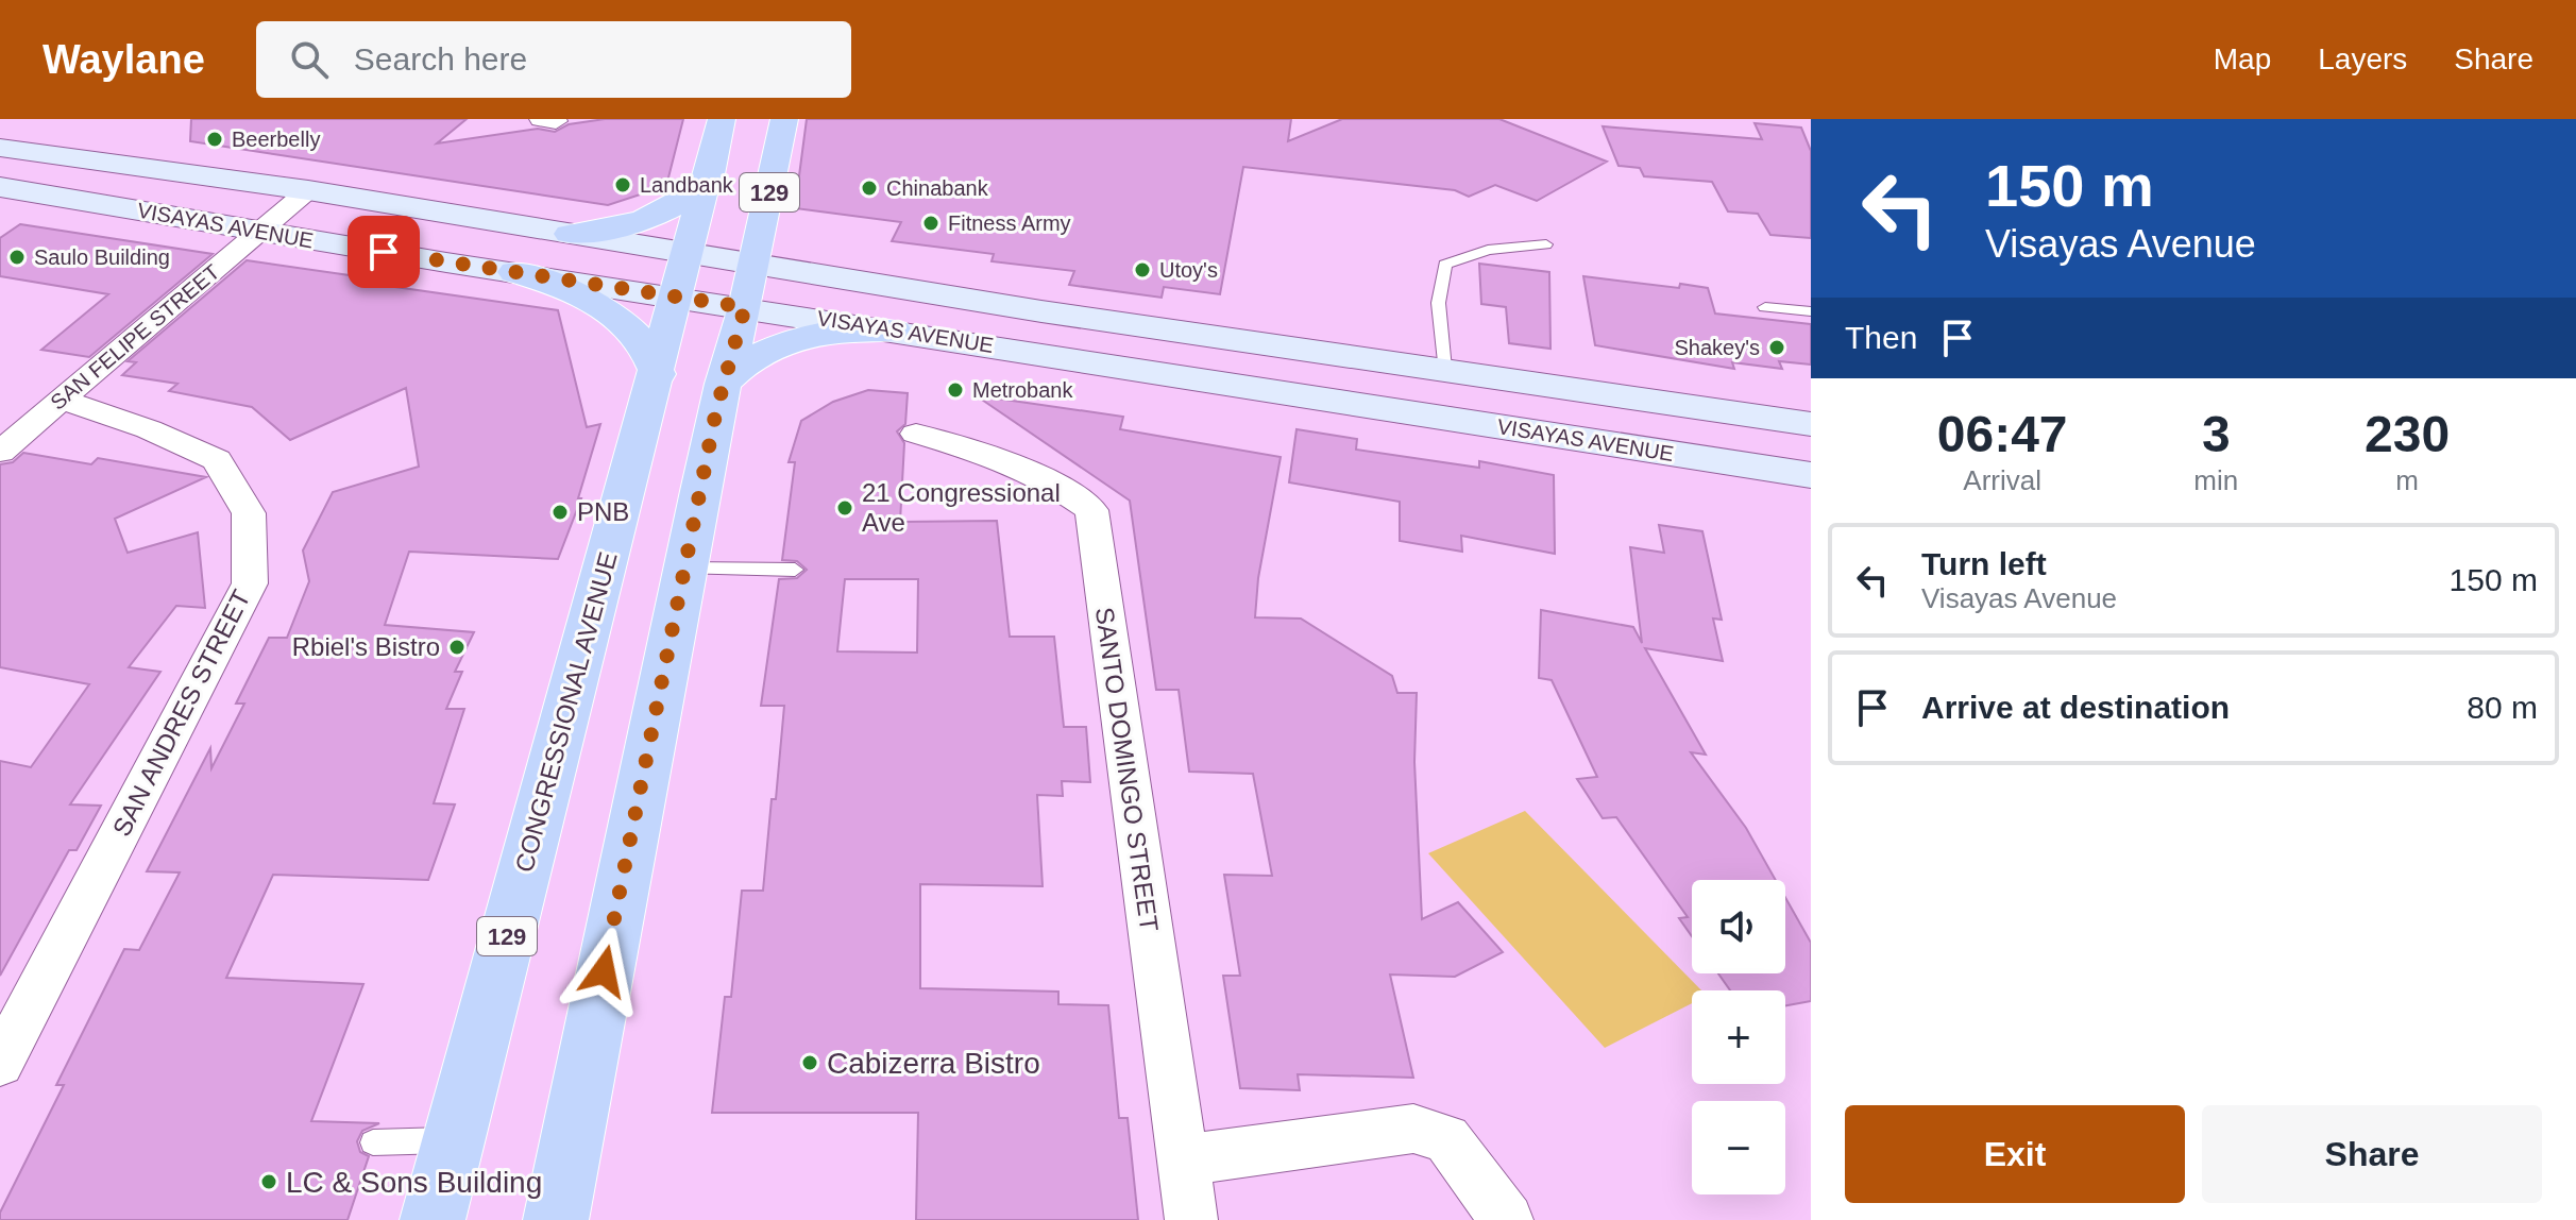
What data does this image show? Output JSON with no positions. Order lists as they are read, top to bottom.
{
  "streets": {
    "main road": ["129", "VISAYAS AVENUE", "CONGRESSIONAL AVENUE"],
    "street": ["SAN FELIPE STREET", "SAN ANDRES STREET", "SANTO DOMINGO STREET"]
  },
  "crossings": [
    ["129", "VISAYAS AVENUE"],
    ["129", "CONGRESSIONAL AVENUE"],
    ["VISAYAS AVENUE", "SAN FELIPE STREET"],
    ["VISAYAS AVENUE", "CONGRESSIONAL AVENUE"],
    ["SAN FELIPE STREET", "SAN ANDRES STREET"]
  ],
  "places": [
    "Beerbelly",
    "Landbank",
    "Chinabank",
    "Fitness Army",
    "Saulo Building",
    "Utoy's",
    "Shakey's",
    "Metrobank",
    "21 Congressional Ave",
    "PNB",
    "Rbiel's Bistro",
    "Cabizerra Bistro",
    "LC & Sons Building"
  ],
  "page": {
    "header": "Waylane",
    "search": "Search here",
    "nav": ["Map", "Layers", "Share"],
    "turn": ["150 m", "Visayas Avenue"],
    "then": "Then",
    "eta": [
      "06:47",
      "Arrival",
      "3",
      "min",
      "230",
      "m"
    ],
    "list": [
      {
        "name": "Turn left",
        "note": "Visayas Avenue",
        "value": "150 m"
      },
      {
        "name": "Arrive at destination",
        "value": "80 m"
      }
    ],
    "map_buttons": ["+", "−"],
    "buttons": ["Exit", "Share"]
  }
}
